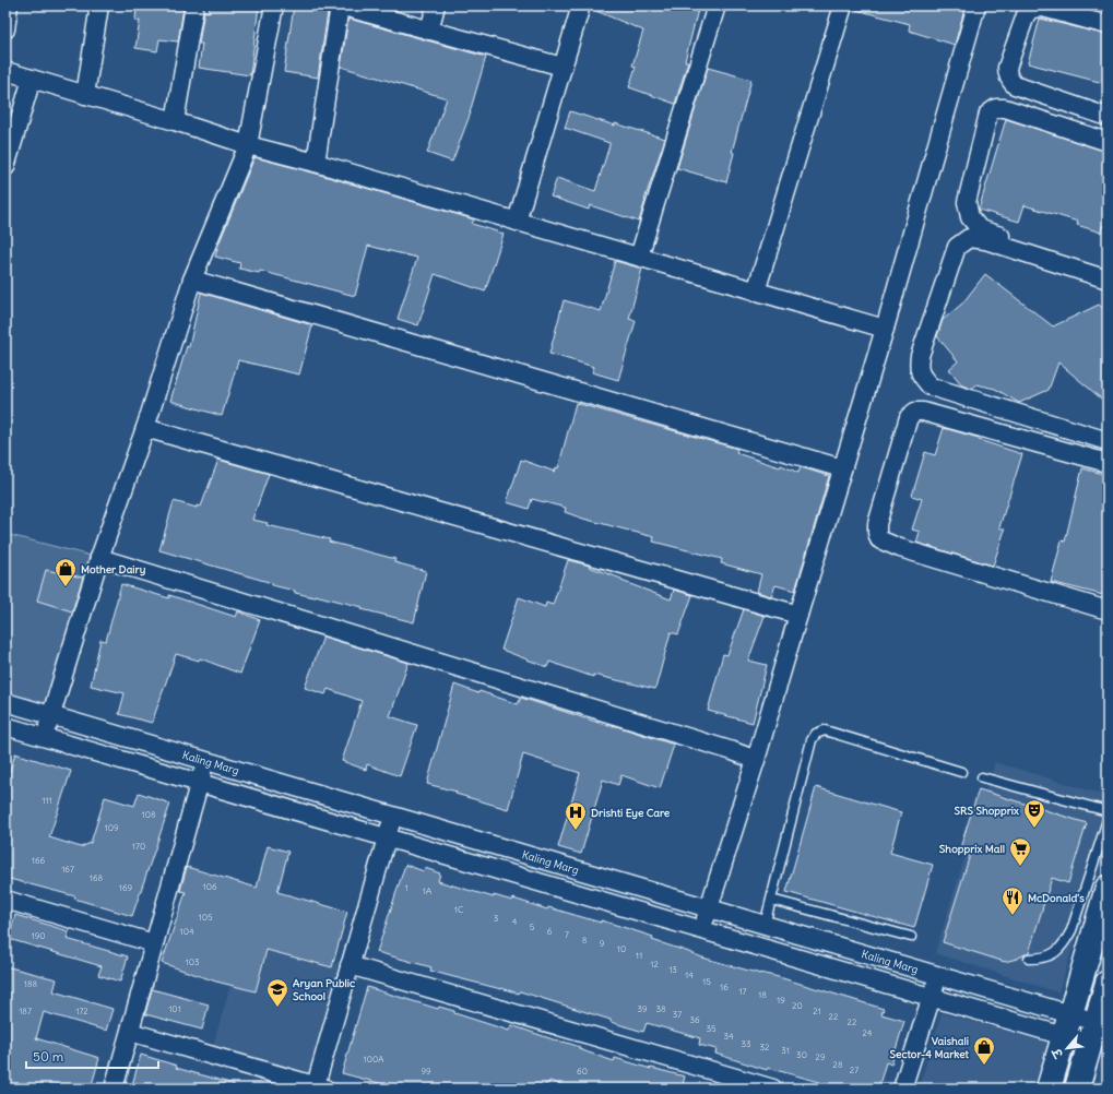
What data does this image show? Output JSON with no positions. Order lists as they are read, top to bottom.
{
  "streets": {
    "street": ["Kaling Marg"]
  },
  "places": {
    "shop": ["Mother Dairy", "Vaishali Sector-4 Market"],
    "theatre": ["SRS Shopprix"],
    "hospital": ["Drishti Eye Care"],
    "supermarket": ["Shopprix Mall"],
    "restaurant": ["McDonald's"],
    "school or university": ["Aryan Public School"]
  },
  "house_numbers": [
    "111",
    "108",
    "109",
    "170",
    "166",
    "167",
    "168",
    "106",
    "169",
    "1",
    "1A",
    "1C",
    "105",
    "3",
    "4",
    "5",
    "104",
    "6",
    "7",
    "190",
    "8",
    "9",
    "10",
    "11",
    "103",
    "12",
    "13",
    "14",
    "15",
    "188",
    "16",
    "17",
    "18",
    "19",
    "20",
    "101",
    "39",
    "38",
    "187",
    "172",
    "21",
    "37",
    "22",
    "36",
    "22",
    "35",
    "24",
    "34",
    "33",
    "32",
    "31",
    "30",
    "29",
    "100A",
    "28",
    "27",
    "99",
    "60"
  ],
  "scale_bar": "50 m",
  "north": "bottom left"
}
